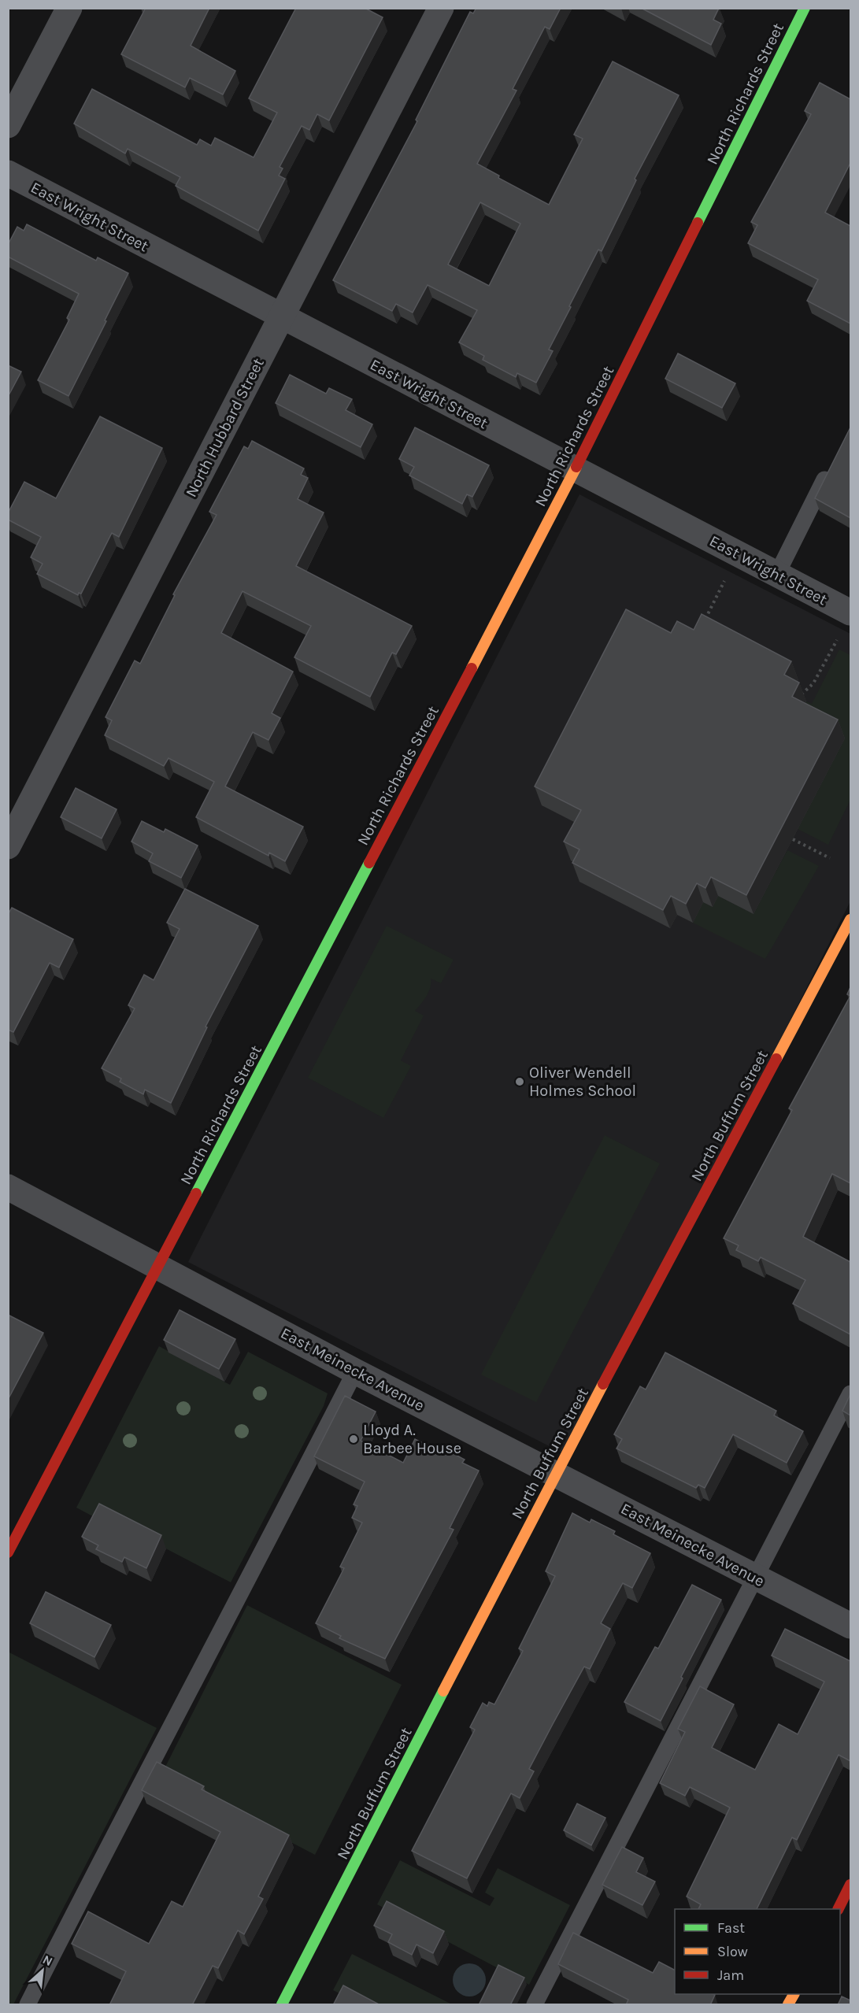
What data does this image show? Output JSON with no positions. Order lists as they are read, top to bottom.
{
  "streets": {
    "street": [
      "North Richards Street",
      "East Wright Street",
      "North Hubbard Street",
      "North Buffum Street",
      "East Meinecke Avenue"
    ]
  },
  "crossings": [
    ["North Richards Street", "East Wright Street"],
    ["North Richards Street", "East Meinecke Avenue"],
    ["East Wright Street", "North Hubbard Street"],
    ["North Buffum Street", "East Meinecke Avenue"]
  ],
  "places": ["Oliver Wendell Holmes School", "Lloyd A. Barbee House"],
  "legend": ["Fast", "Slow", "Jam"],
  "north": "top right"
}
